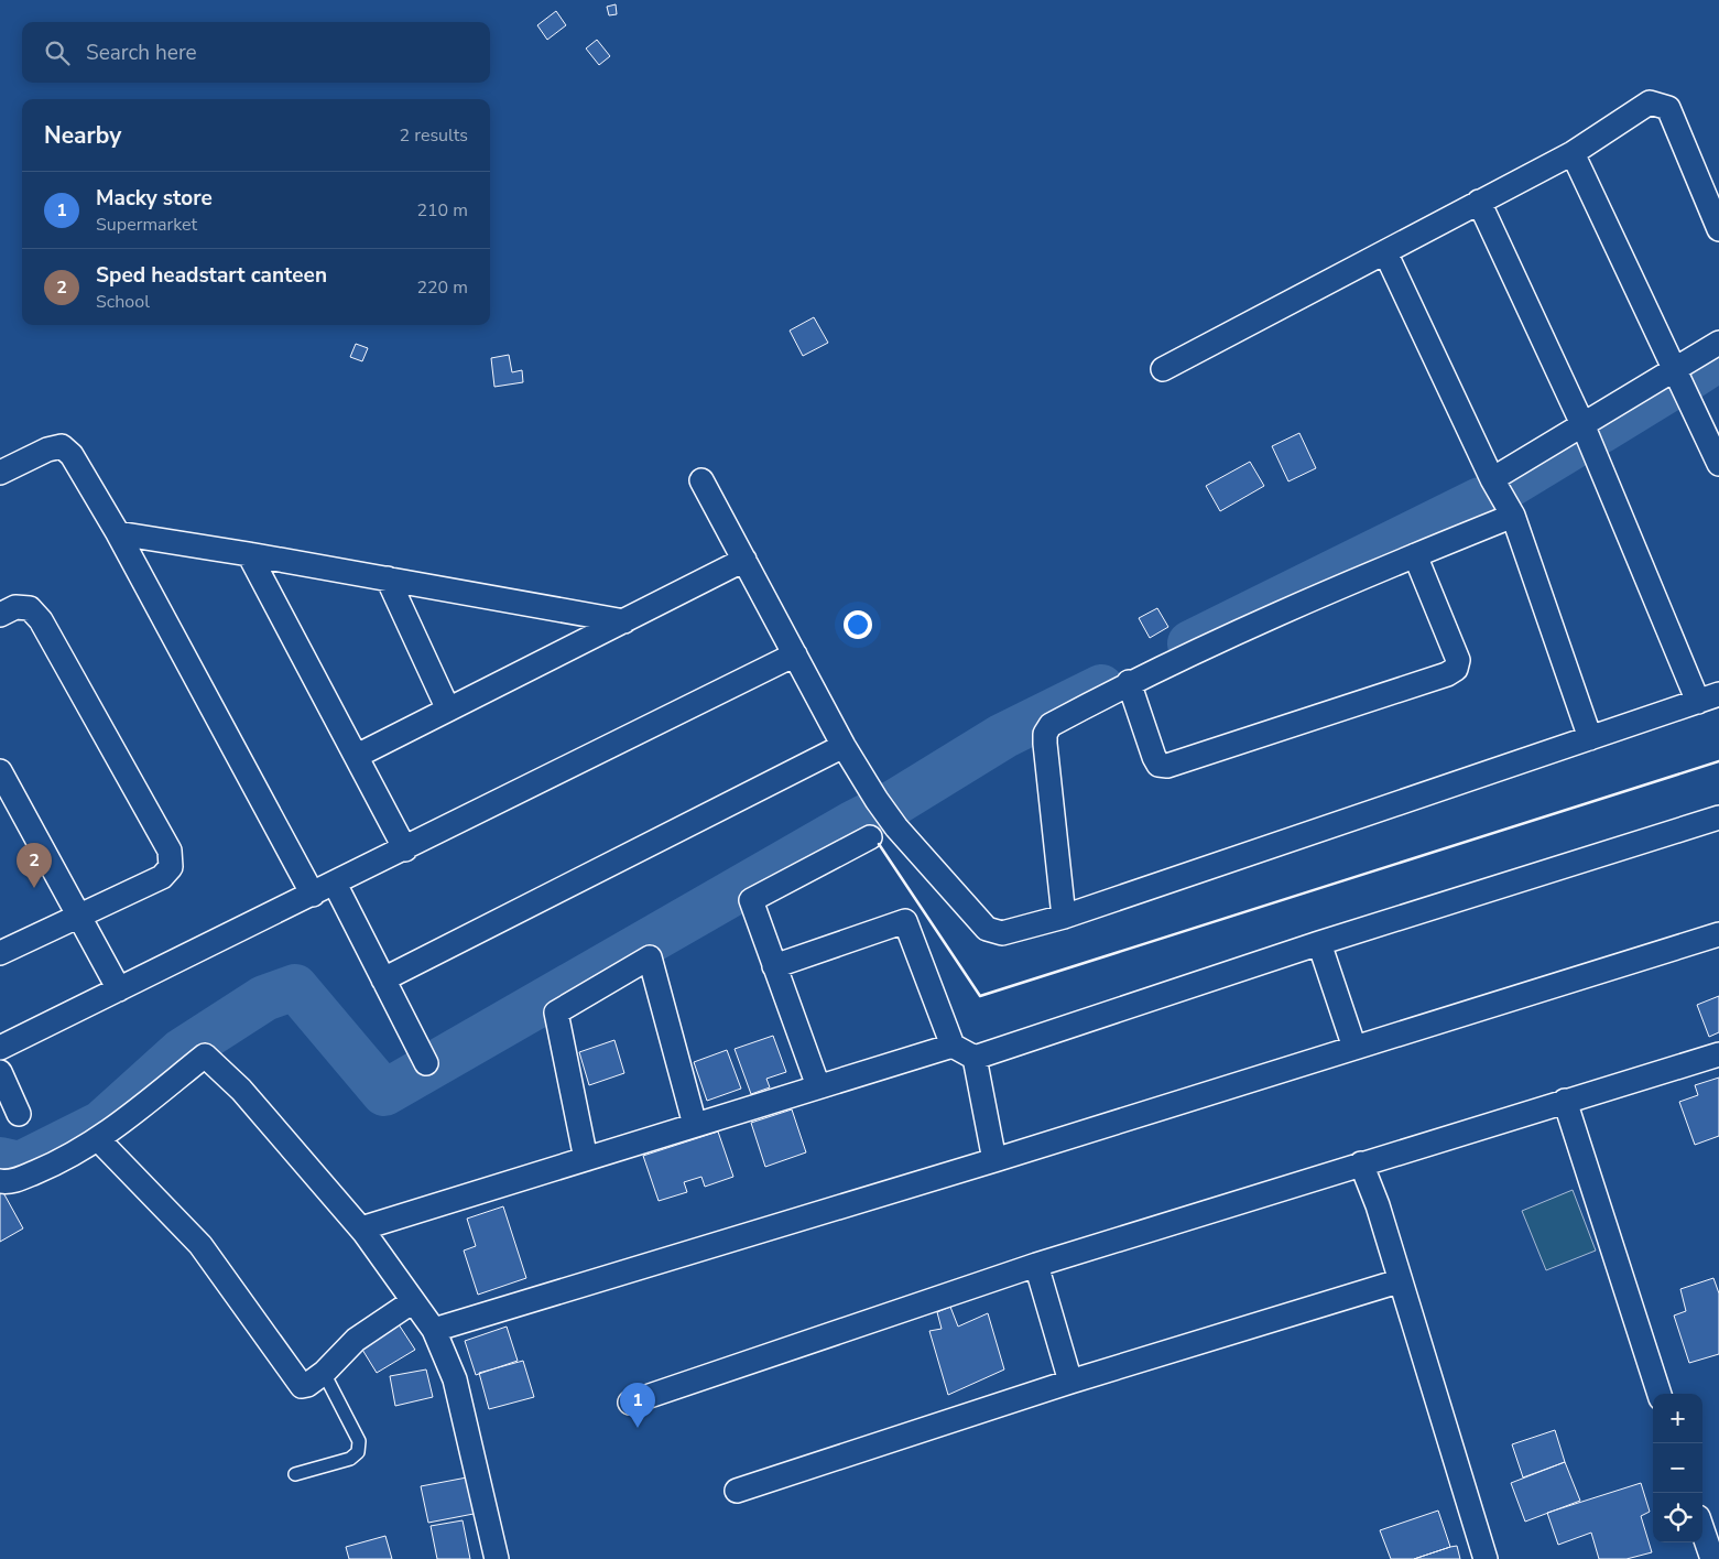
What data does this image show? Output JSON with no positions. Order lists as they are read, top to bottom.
{
  "page": {
    "search": "Search here",
    "heading": ["Nearby", "2 results"],
    "list": [
      {
        "mark": "1",
        "name": "Macky store",
        "note": "Supermarket",
        "value": "210 m"
      },
      {
        "mark": "2",
        "name": "Sped headstart canteen",
        "note": "School",
        "value": "220 m"
      }
    ],
    "pins": ["2", "1"],
    "map_buttons": ["+", "−"]
  }
}
